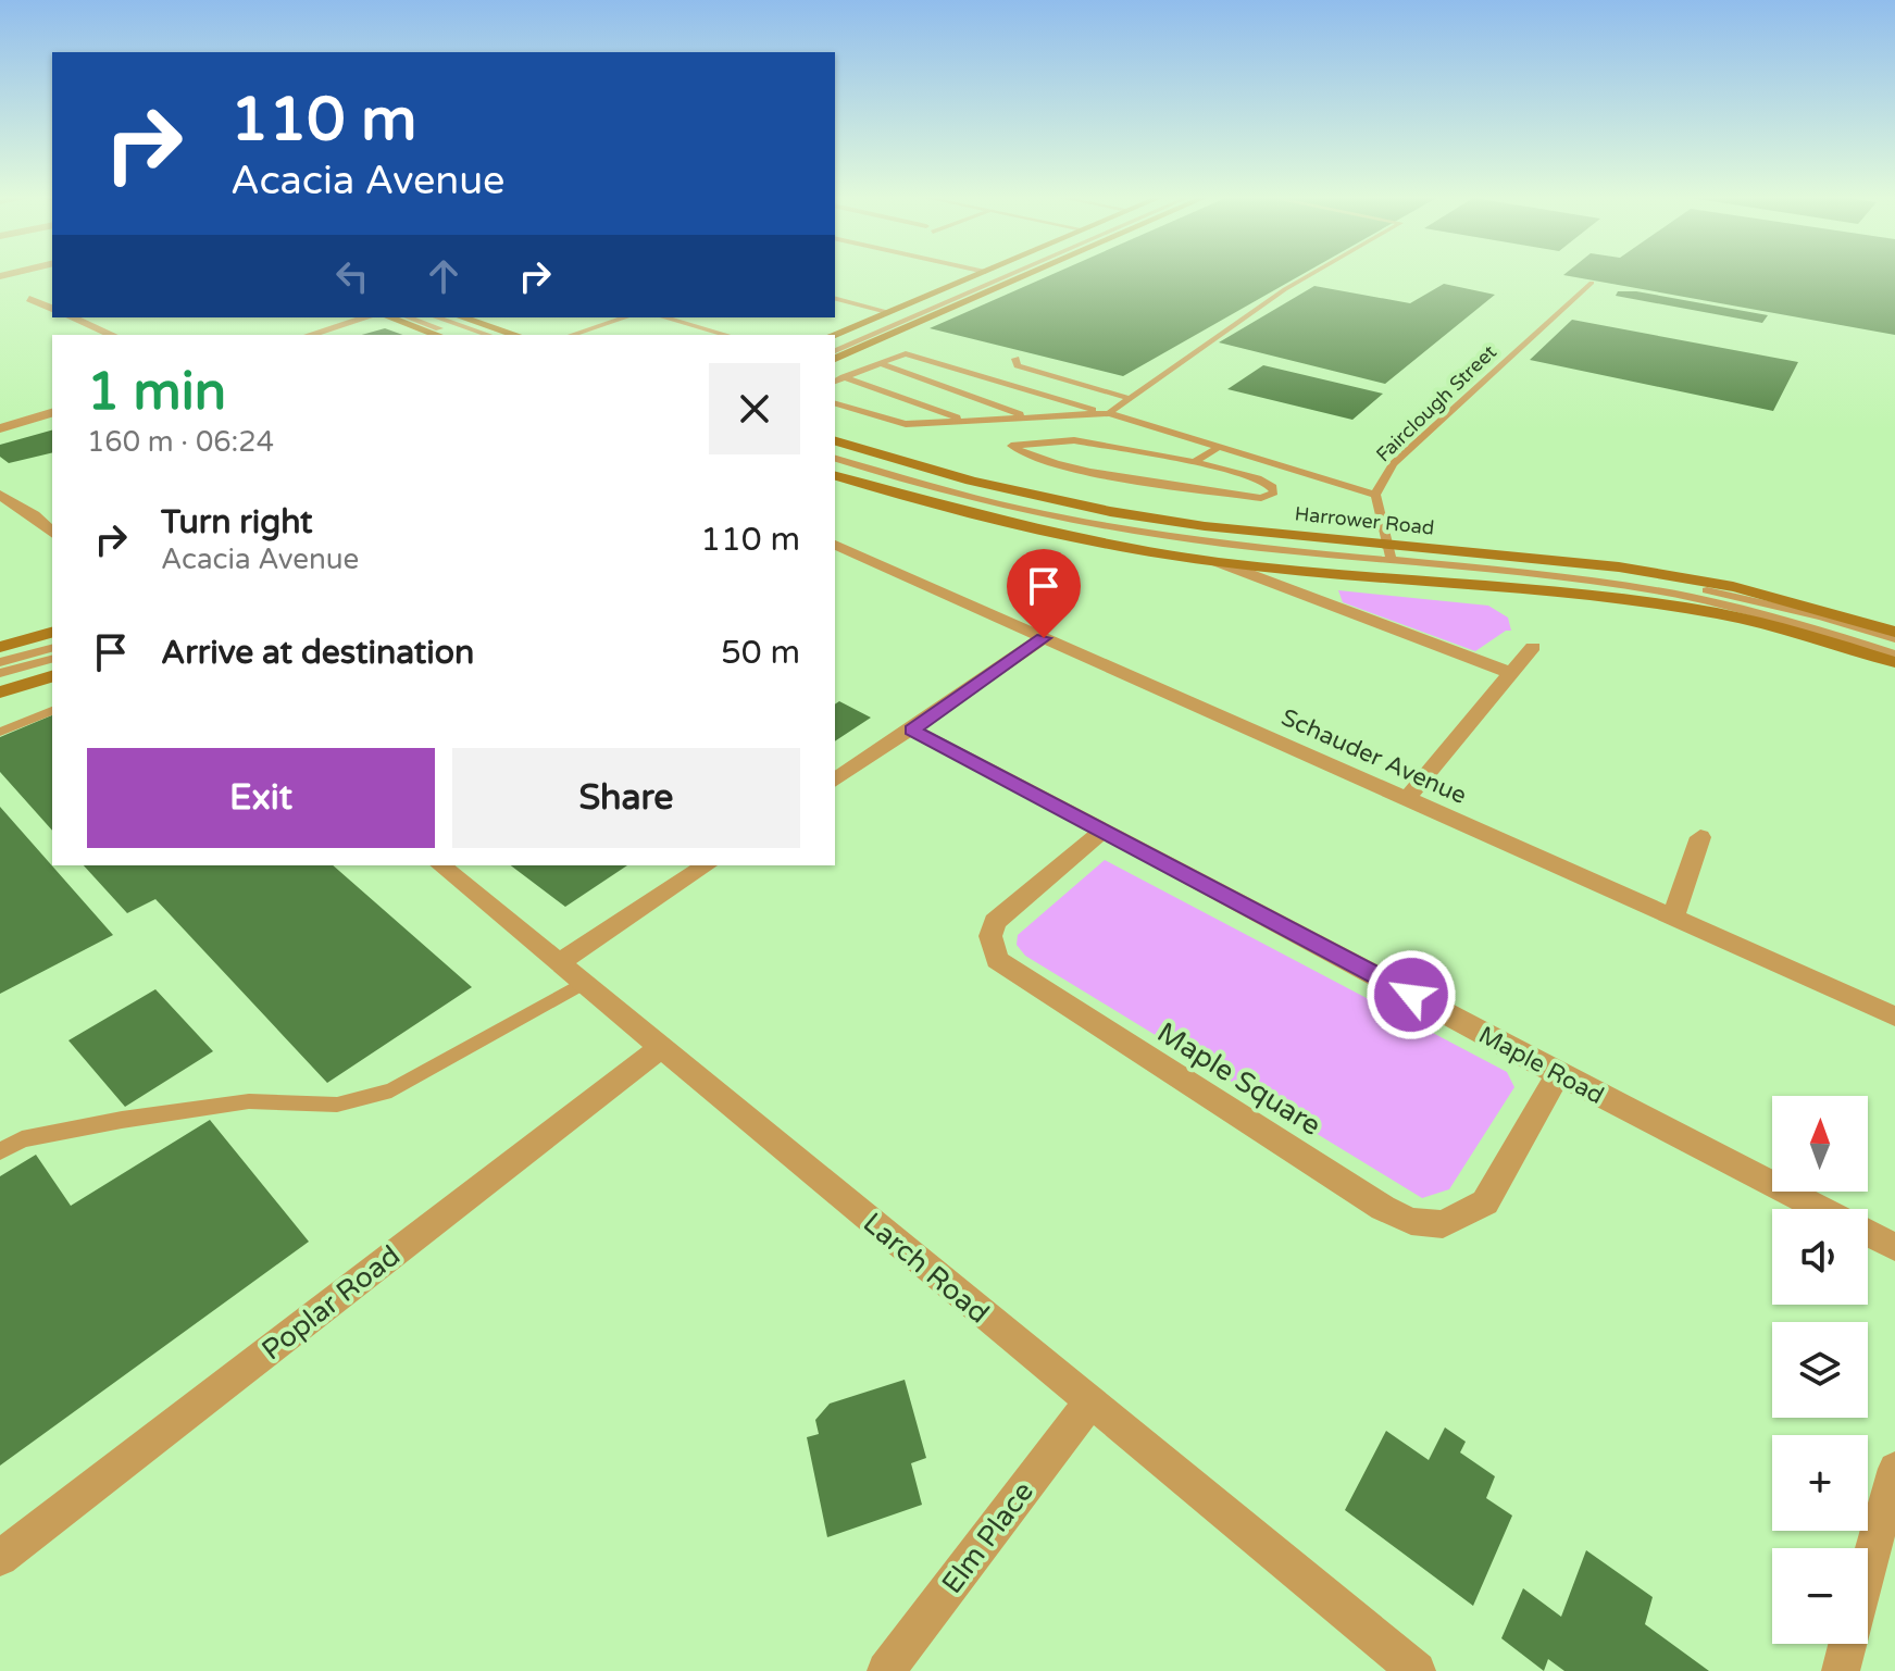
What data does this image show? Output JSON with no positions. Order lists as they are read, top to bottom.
{
  "streets": {
    "main road": ["Harrower Road"],
    "street": [
      "Schauder Avenue",
      "Maple Road",
      "Maple Square",
      "Larch Road",
      "Poplar Road",
      "Elm Place"
    ],
    "lane": ["Fairclough Street"]
  },
  "crossings": [
    ["Fairclough Street", "Harrower Road"],
    ["Maple Road", "Maple Square"],
    ["Larch Road", "Poplar Road"],
    ["Larch Road", "Elm Place"]
  ],
  "north": "top",
  "page": {
    "turn": ["110 m", "Acacia Avenue"],
    "heading": ["1 min", "160 m · 06:24"],
    "list": [
      {
        "name": "Turn right",
        "note": "Acacia Avenue",
        "value": "110 m"
      },
      {
        "name": "Arrive at destination",
        "value": "50 m"
      }
    ],
    "buttons": ["Exit", "Share"],
    "map_buttons": ["+", "−"]
  }
}
